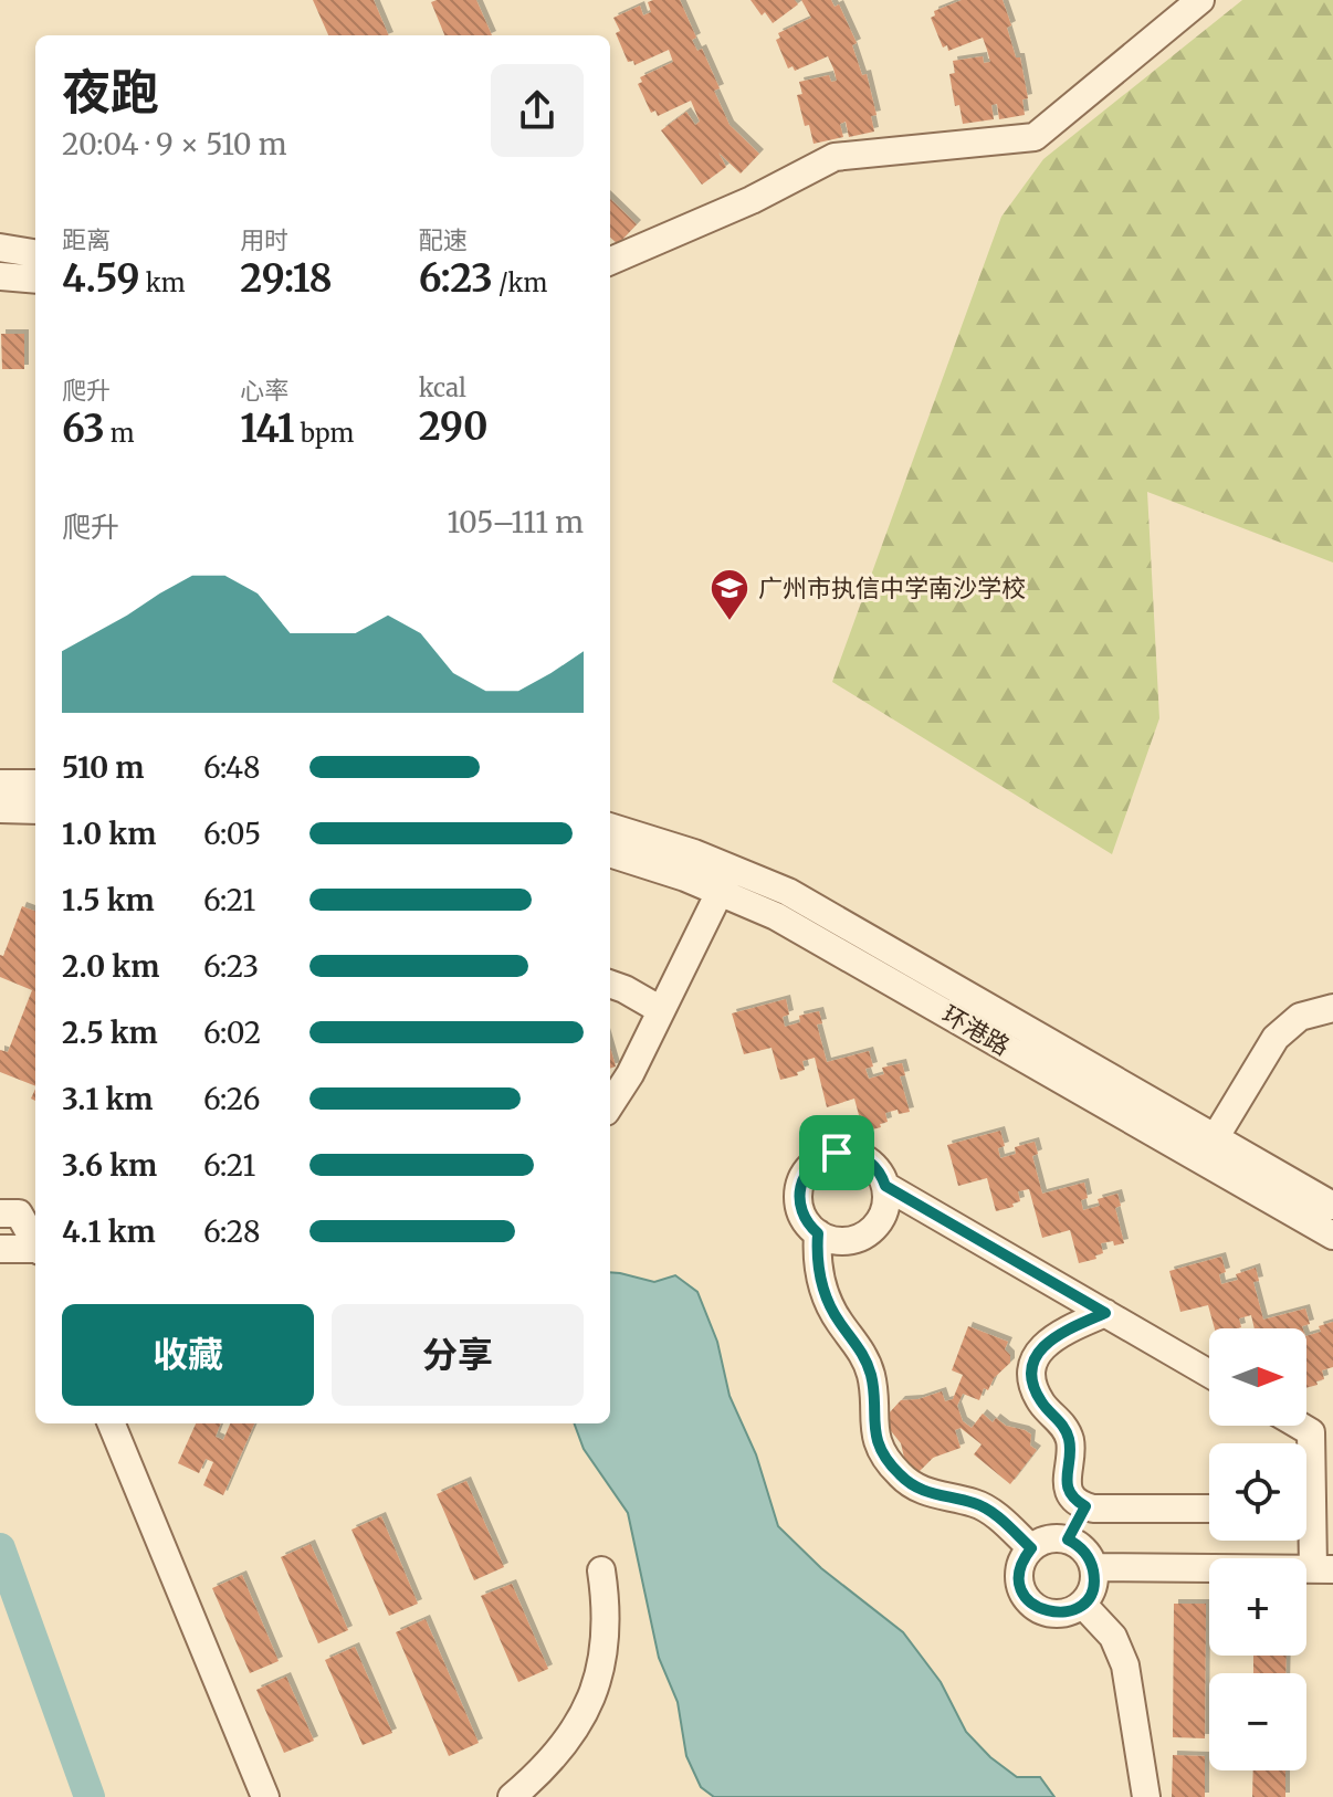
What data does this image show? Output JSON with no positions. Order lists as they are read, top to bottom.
{
  "streets": {
    "street": ["环港路"]
  },
  "places": {
    "school or university": ["广州市执信中学南沙学校"]
  },
  "north": "right",
  "page": {
    "heading": ["夜跑", "20:04 · 9 × 510 m"],
    "stats": [
      ["距离", "4.59 km"],
      ["用时", "29:18"],
      ["配速", "6:23 /km"],
      ["爬升", "63 m"],
      ["心率", "141 bpm"],
      ["kcal", "290"]
    ],
    "chart": ["爬升", "105–111 m"],
    "list": [
      {
        "name": "510 m",
        "note": "6:48"
      },
      {
        "name": "1.0 km",
        "note": "6:05"
      },
      {
        "name": "1.5 km",
        "note": "6:21"
      },
      {
        "name": "2.0 km",
        "note": "6:23"
      },
      {
        "name": "2.5 km",
        "note": "6:02"
      },
      {
        "name": "3.1 km",
        "note": "6:26"
      },
      {
        "name": "3.6 km",
        "note": "6:21"
      },
      {
        "name": "4.1 km",
        "note": "6:28"
      }
    ],
    "buttons": ["收藏", "分享"],
    "map_buttons": ["+", "−"]
  }
}
